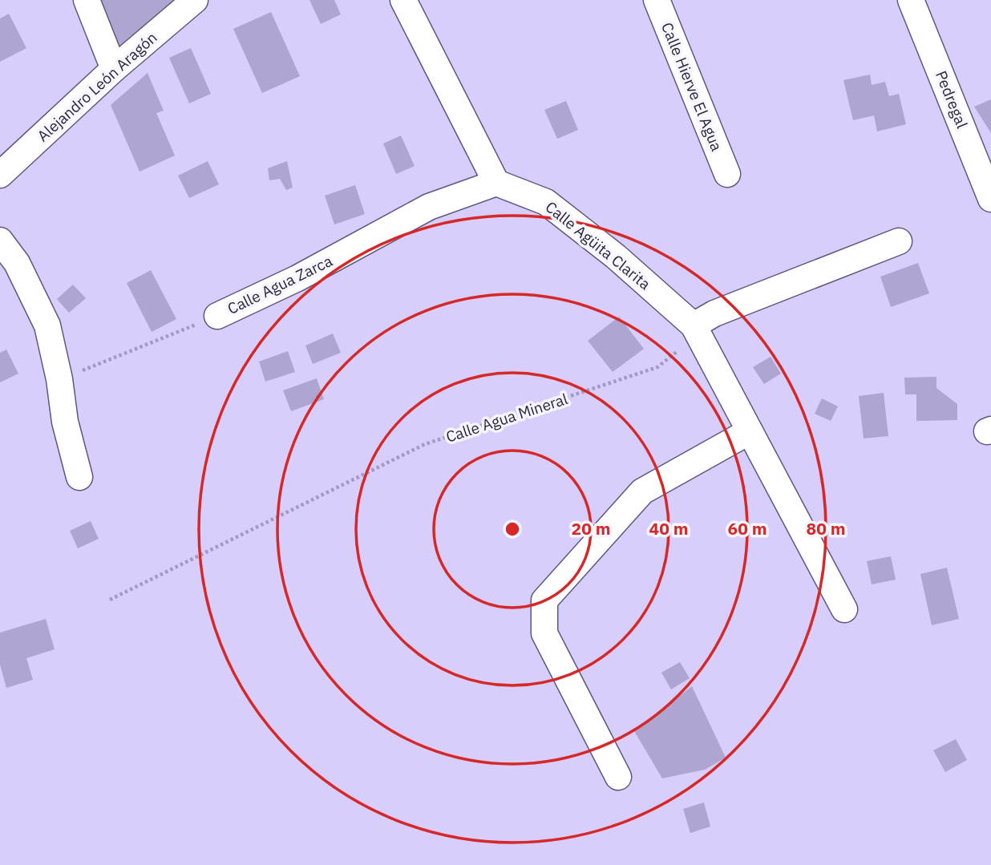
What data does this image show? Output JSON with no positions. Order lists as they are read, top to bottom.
{
  "streets": {
    "street": [
      "Alejandro León Aragón",
      "Calle Hierve El Agua",
      "Pedregal",
      "Calle Agüita Clarita",
      "Calle Agua Zarca"
    ],
    "path": ["Calle Agua Mineral"]
  },
  "crossings": [
    ["Calle Agüita Clarita", "Calle Agua Zarca"],
    ["Calle Agüita Clarita", "Calle Agua Mineral"]
  ],
  "rings": [
    "20 m",
    "40 m",
    "60 m",
    "80 m"
  ]
}
